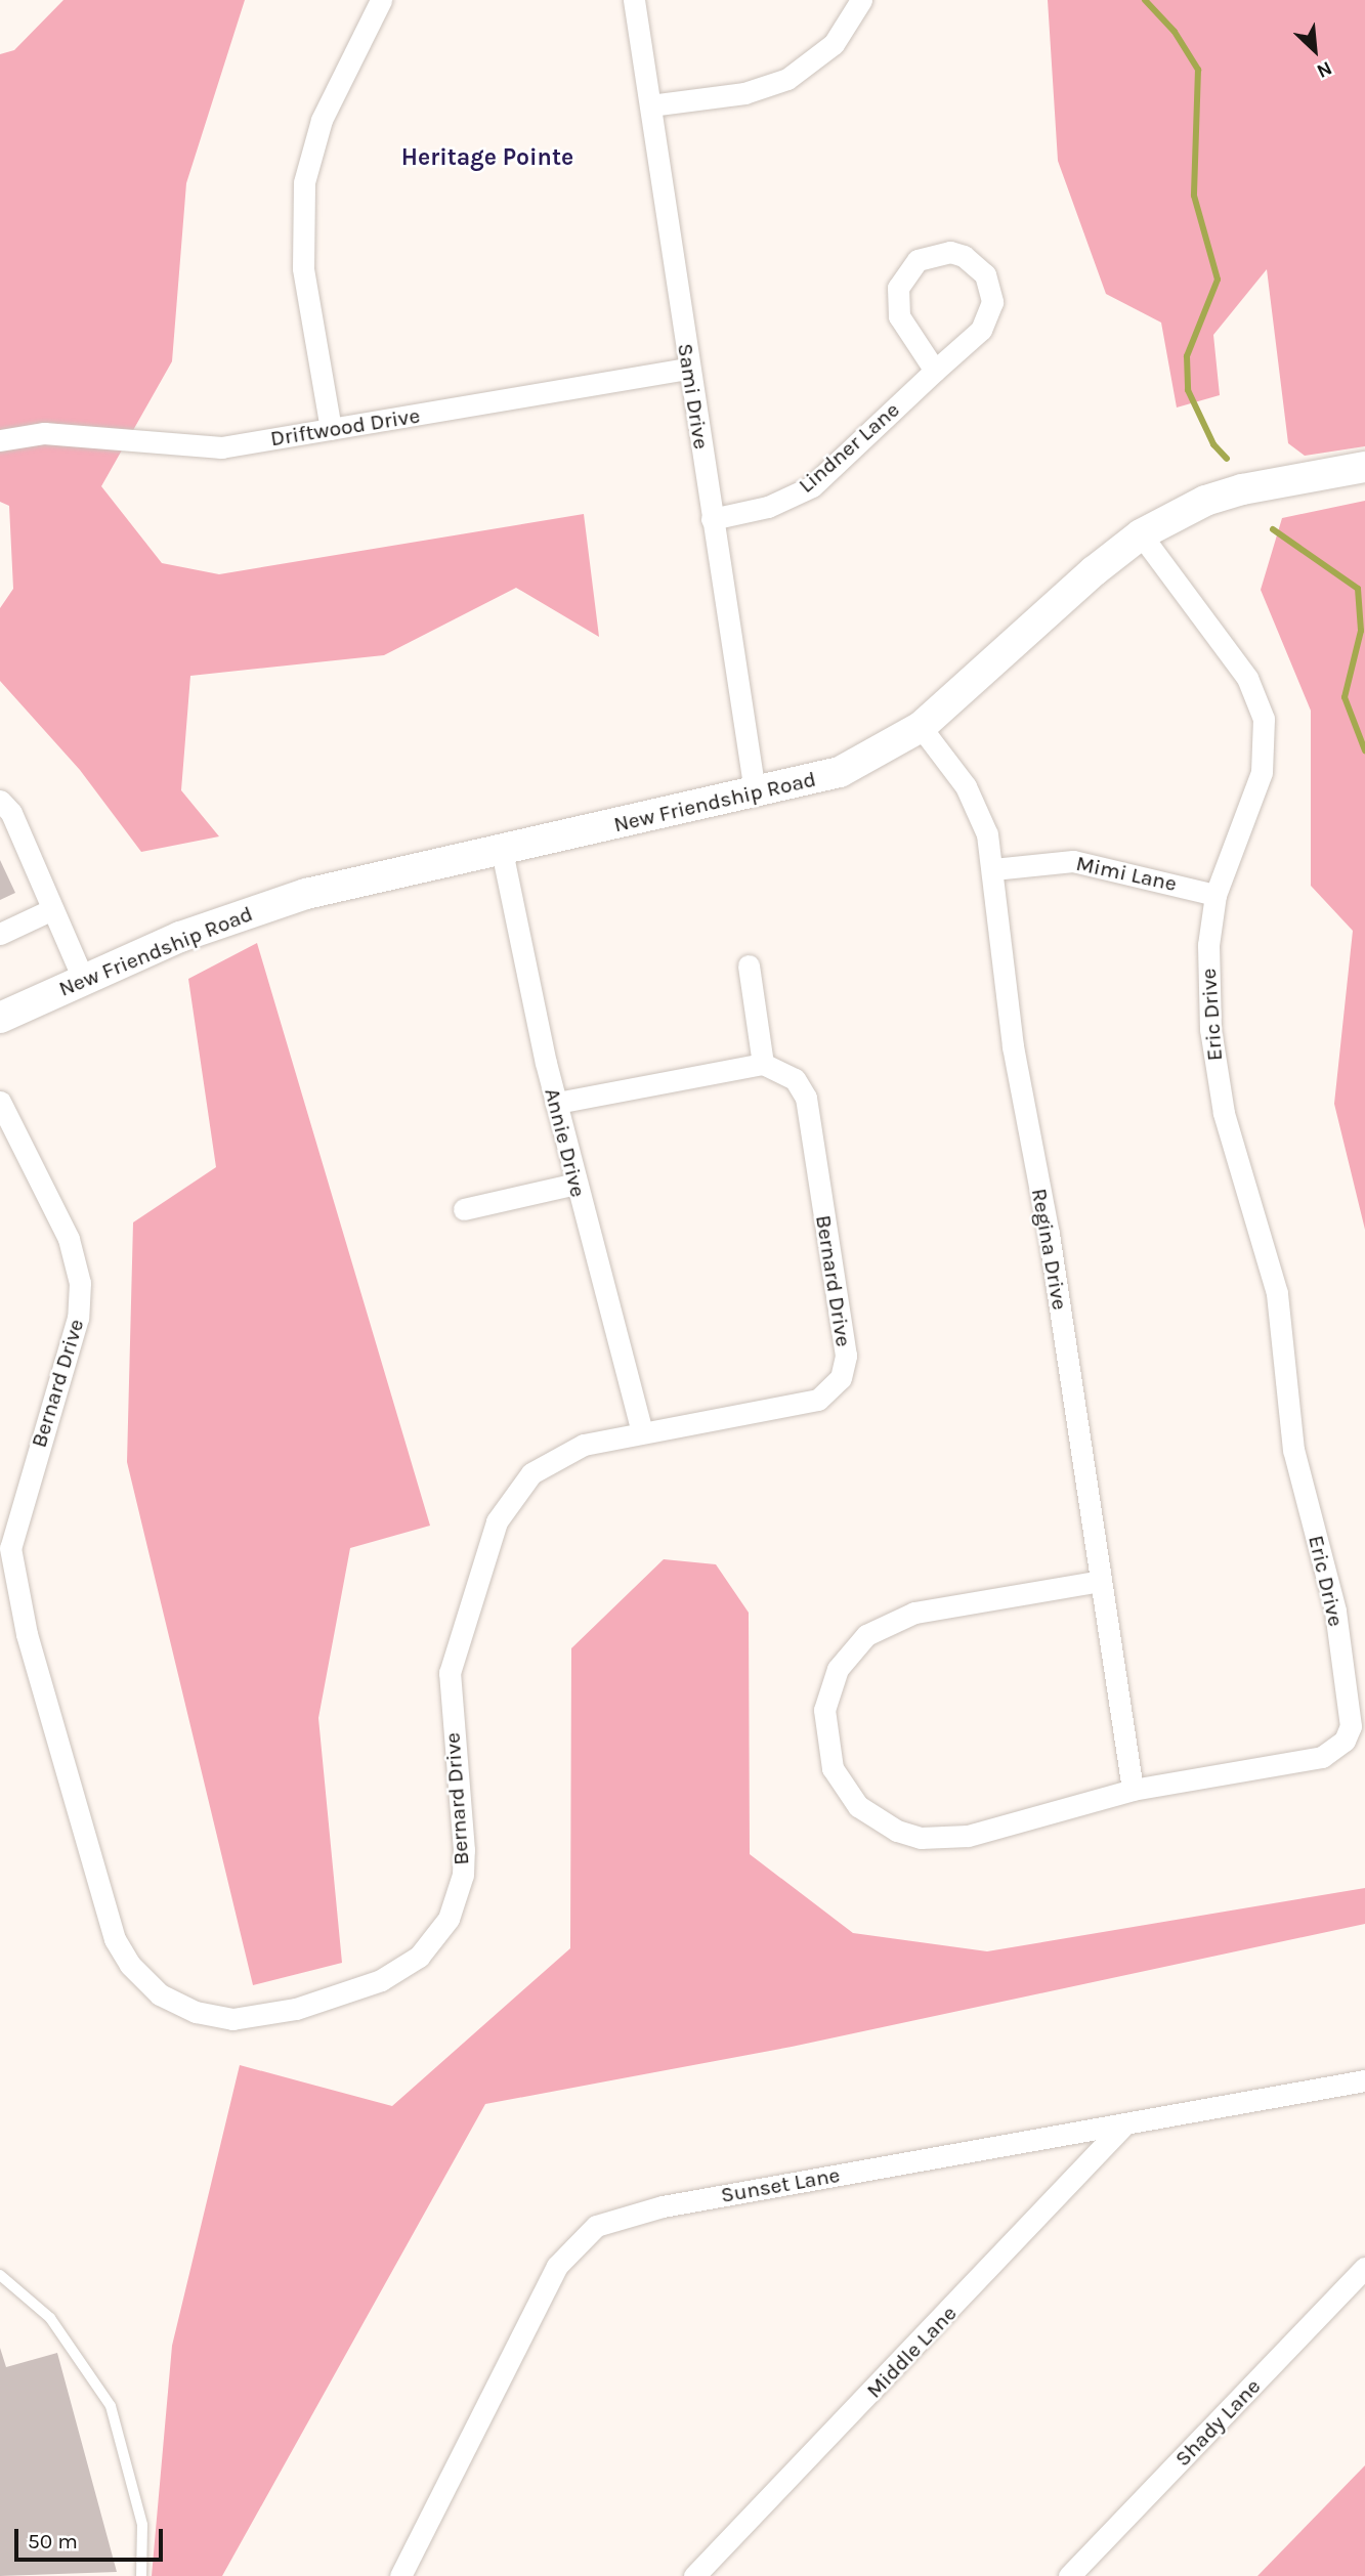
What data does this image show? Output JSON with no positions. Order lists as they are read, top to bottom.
{
  "streets": {
    "street": [
      "Sami Drive",
      "Driftwood Drive",
      "Lindner Lane",
      "New Friendship Road",
      "Mimi Lane",
      "Eric Drive",
      "Annie Drive",
      "Regina Drive",
      "Bernard Drive",
      "Sunset Lane",
      "Middle Lane",
      "Shady Lane"
    ]
  },
  "crossings": [
    ["Sami Drive", "Driftwood Drive"],
    ["Sami Drive", "Lindner Lane"],
    ["Sami Drive", "New Friendship Road"],
    ["New Friendship Road", "Eric Drive"],
    ["New Friendship Road", "Annie Drive"],
    ["New Friendship Road", "Regina Drive"],
    ["Mimi Lane", "Eric Drive"],
    ["Mimi Lane", "Regina Drive"],
    ["Eric Drive", "Regina Drive"],
    ["Annie Drive", "Bernard Drive"],
    ["Sunset Lane", "Middle Lane"]
  ],
  "districts": ["Heritage Pointe"],
  "scale_bar": "50 m",
  "north": "bottom right"
}
